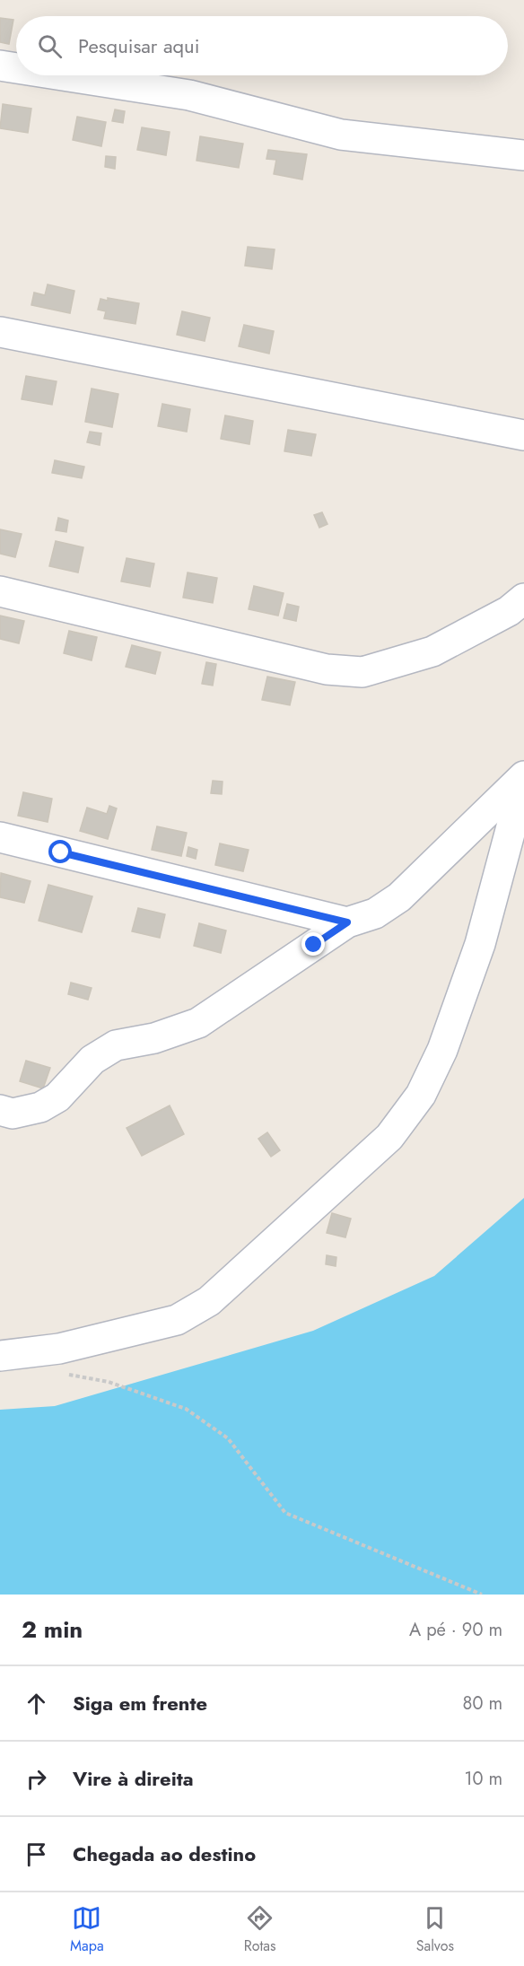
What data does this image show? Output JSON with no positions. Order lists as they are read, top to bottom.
{
  "page": {
    "search": "Pesquisar aqui",
    "heading": ["2 min", "A pé · 90 m"],
    "list": [
      ["Siga em frente", "80 m"],
      ["Vire à direita", "10 m"],
      "Chegada ao destino"
    ],
    "nav": ["Mapa", "Rotas", "Salvos"]
  }
}
